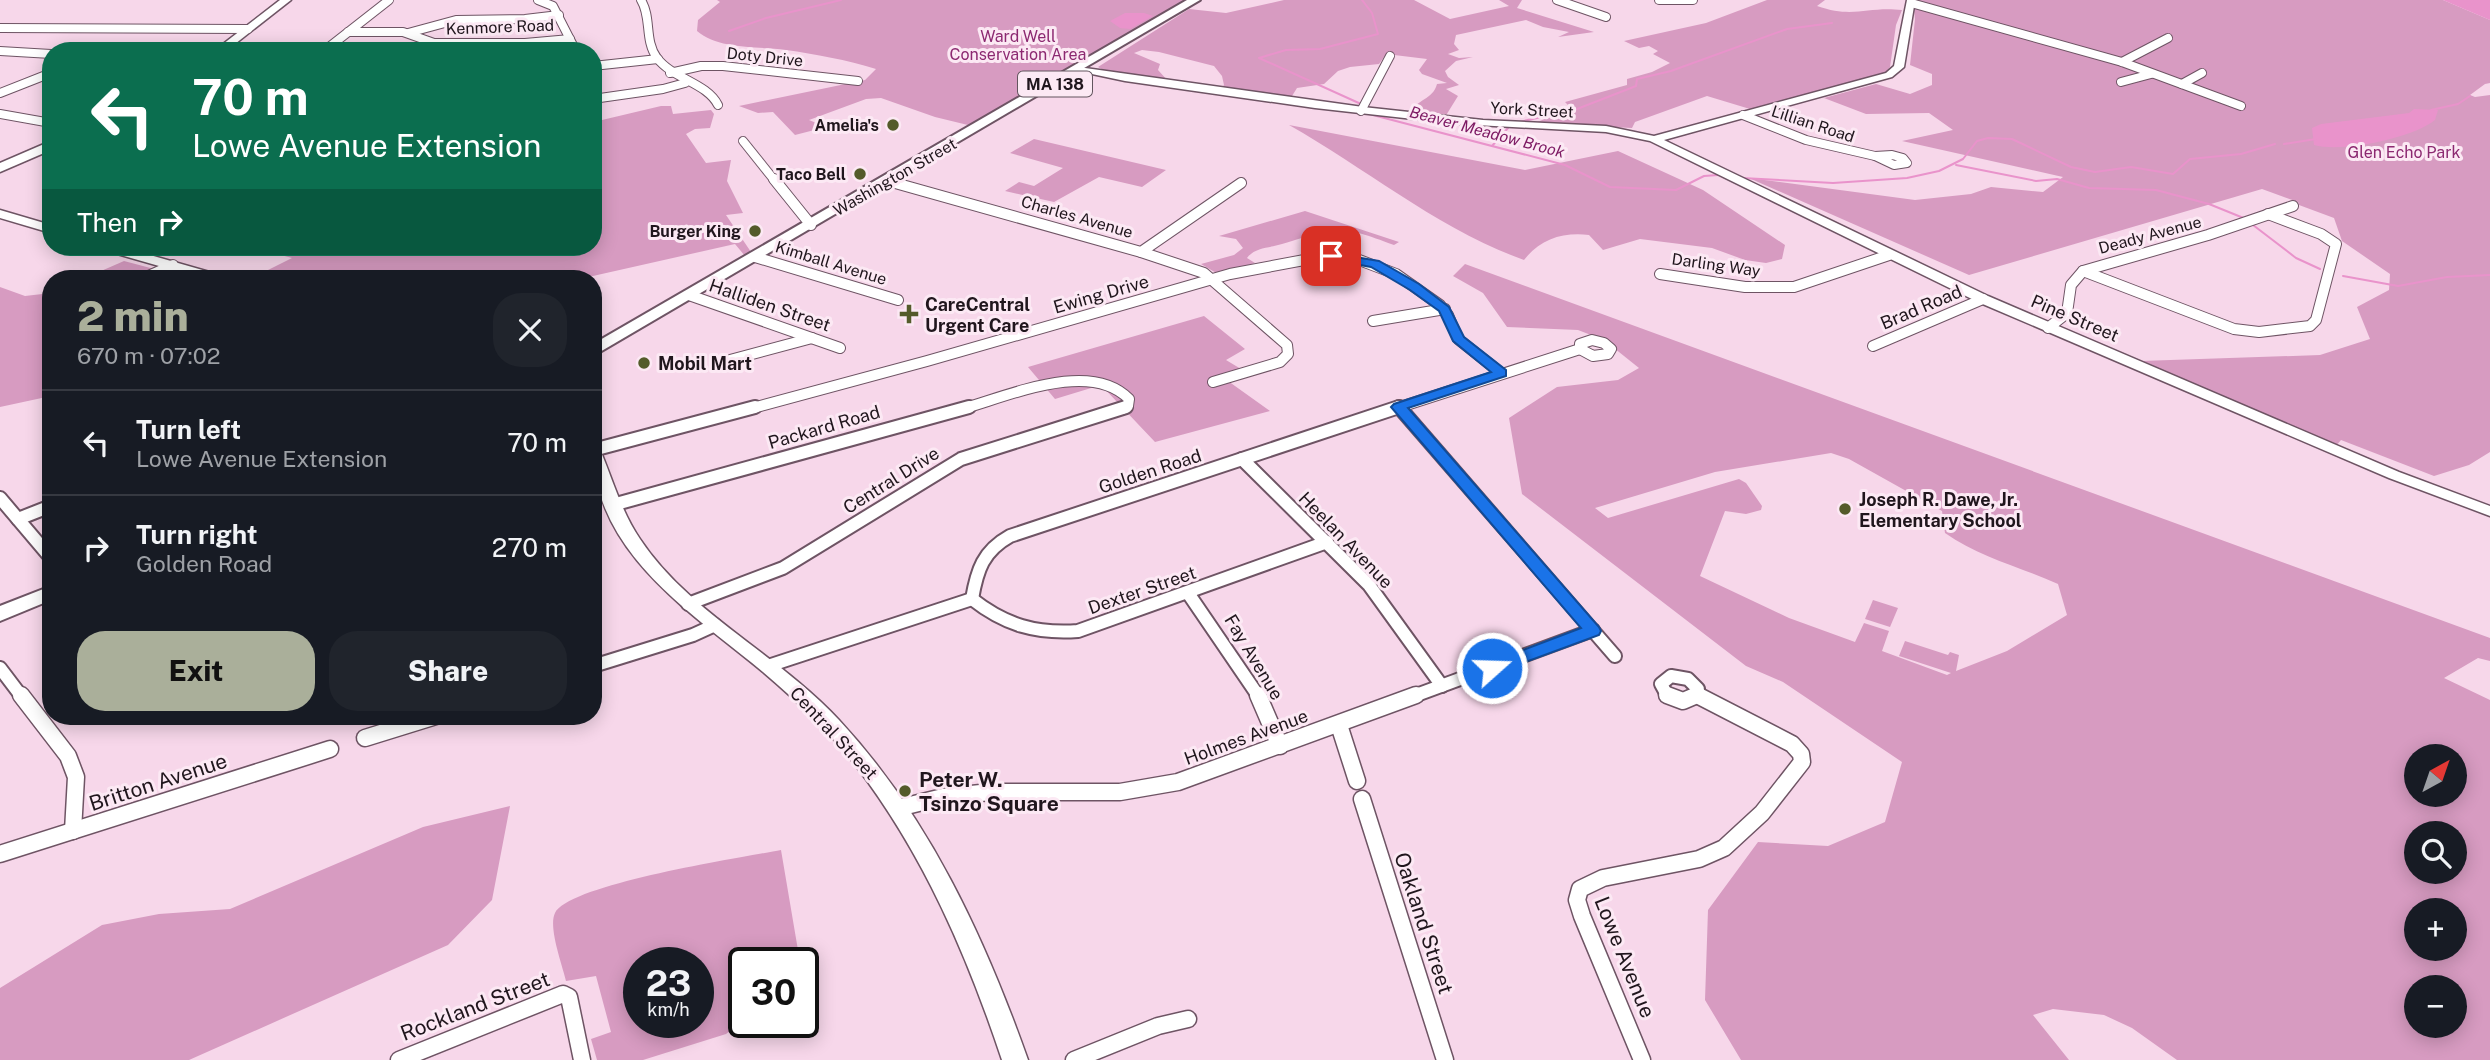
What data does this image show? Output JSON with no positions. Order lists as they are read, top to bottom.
{
  "streets": {
    "main road": ["MA 138", "Washington Street", "Central Street"],
    "street": [
      "Kenmore Road",
      "Doty Drive",
      "York Street",
      "Lillian Road",
      "Charles Avenue",
      "Deady Avenue",
      "Kimball Avenue",
      "Darling Way",
      "Ewing Drive",
      "Halliden Street",
      "Brad Road",
      "Pine Street",
      "Packard Road",
      "Golden Road",
      "Central Drive",
      "Heelan Avenue",
      "Dexter Street",
      "Fay Avenue",
      "Holmes Avenue",
      "Britton Avenue",
      "Oakland Street",
      "Lowe Avenue",
      "Rockland Street"
    ]
  },
  "crossings": [
    ["York Street", "Lillian Road"],
    ["York Street", "Washington Street"],
    ["York Street", "Pine Street"],
    ["Washington Street", "Charles Avenue"],
    ["Washington Street", "Kimball Avenue"],
    ["Washington Street", "Halliden Street"],
    ["Deady Avenue", "Pine Street"],
    ["Darling Way", "Pine Street"],
    ["Ewing Drive", "Golden Road"],
    ["Brad Road", "Pine Street"],
    ["Packard Road", "Central Drive"],
    ["Packard Road", "Central Street"],
    ["Golden Road", "Heelan Avenue"],
    ["Golden Road", "Dexter Street"],
    ["Central Drive", "Central Street"],
    ["Heelan Avenue", "Dexter Street"],
    ["Heelan Avenue", "Holmes Avenue"],
    ["Dexter Street", "Fay Avenue"],
    ["Fay Avenue", "Holmes Avenue"],
    ["Central Street", "Holmes Avenue"]
  ],
  "water": ["Beaver Meadow Brook"],
  "parks": ["Ward Well Conservation Area", "Glen Echo Park"],
  "places": {
    "other": [
      "Amelia's",
      "Taco Bell",
      "Burger King",
      "Mobil Mart",
      "Joseph R. Dawe, Jr. Elementary School",
      "Peter W. Tsinzo Square"
    ],
    "health": ["CareCentral Urgent Care"]
  },
  "north": "top right",
  "page": {
    "turn": ["70 m", "Lowe Avenue Extension"],
    "then": "Then",
    "heading": ["2 min", "670 m · 07:02"],
    "list": [
      {
        "name": "Turn left",
        "note": "Lowe Avenue Extension",
        "value": "70 m"
      },
      {
        "name": "Turn right",
        "note": "Golden Road",
        "value": "270 m"
      }
    ],
    "buttons": ["Exit", "Share"],
    "map_buttons": ["+", "−"],
    "speed": "23 km/h",
    "limit": "30"
  }
}
